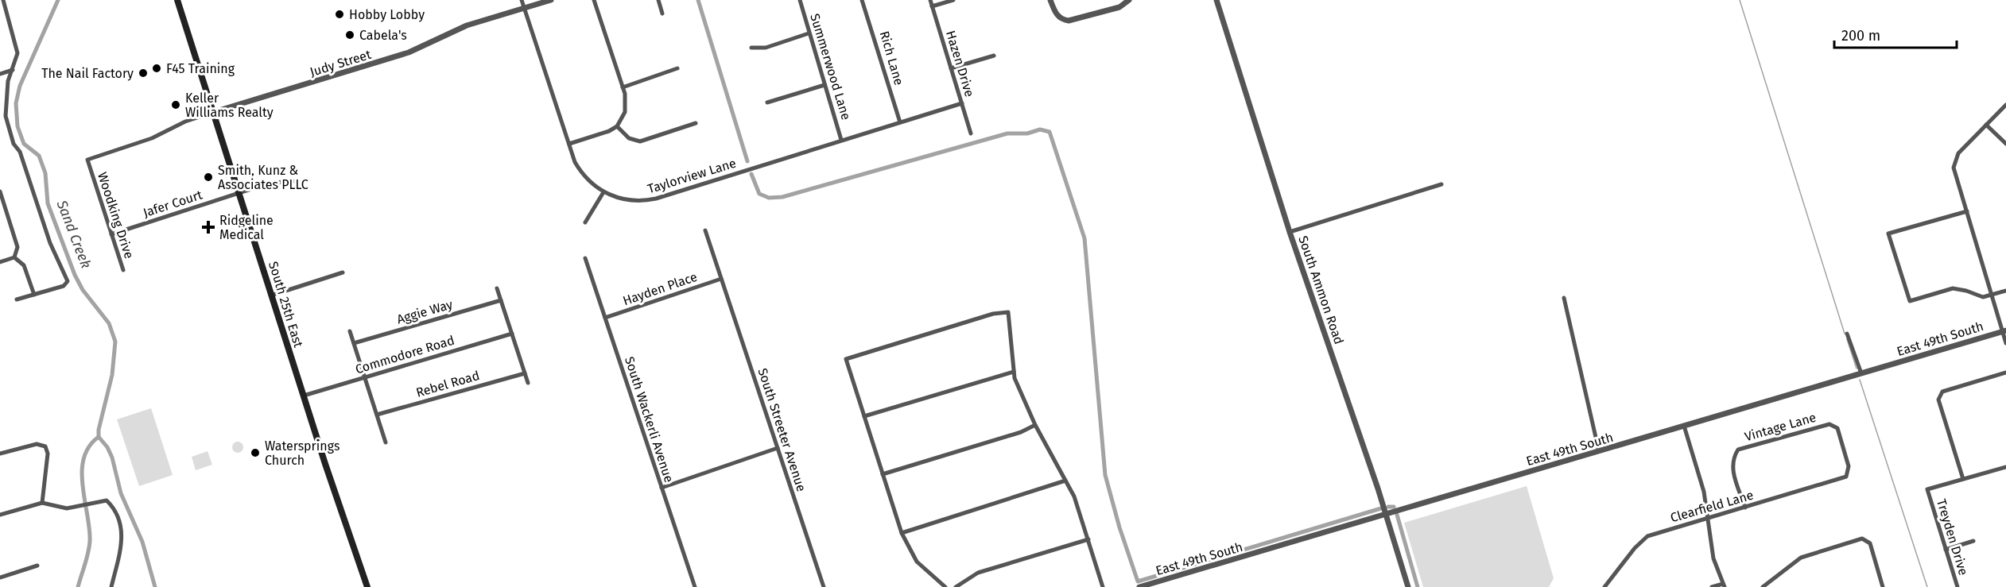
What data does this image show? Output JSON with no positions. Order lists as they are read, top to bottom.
{
  "streets": {
    "main road": ["South 25th East"],
    "street": [
      "Rich Lane",
      "Judy Street",
      "Hazen Drive",
      "Summerwood Lane",
      "Taylorview Lane",
      "Jafer Court",
      "Woodking Drive",
      "Hayden Place",
      "South Ammon Road",
      "Aggie Way",
      "East 49th South",
      "Commodore Road",
      "Rebel Road",
      "South Wackerli Avenue",
      "Vintage Lane",
      "South Streeter Avenue",
      "Clearfield Lane",
      "Treyden Drive"
    ]
  },
  "crossings": [
    ["Rich Lane", "Taylorview Lane"],
    ["Judy Street", "Taylorview Lane"],
    ["Judy Street", "Woodking Drive"],
    ["Judy Street", "South 25th East"],
    ["Hazen Drive", "Taylorview Lane"],
    ["Summerwood Lane", "Taylorview Lane"],
    ["Jafer Court", "Woodking Drive"],
    ["Jafer Court", "South 25th East"],
    ["Woodking Drive", "South 25th East"],
    ["Hayden Place", "South Wackerli Avenue"],
    ["Hayden Place", "South Streeter Avenue"],
    ["South Ammon Road", "East 49th South"],
    ["South 25th East", "Commodore Road"],
    ["Vintage Lane", "Clearfield Lane"]
  ],
  "water": ["Sand Creek"],
  "places": {
    "other": [
      "Hobby Lobby",
      "Cabela's",
      "F45 Training",
      "The Nail Factory",
      "Keller Williams Realty",
      "Smith, Kunz & Associates PLLC",
      "Watersprings Church"
    ],
    "health": ["Ridgeline Medical"]
  },
  "scale_bar": "200 m"
}
